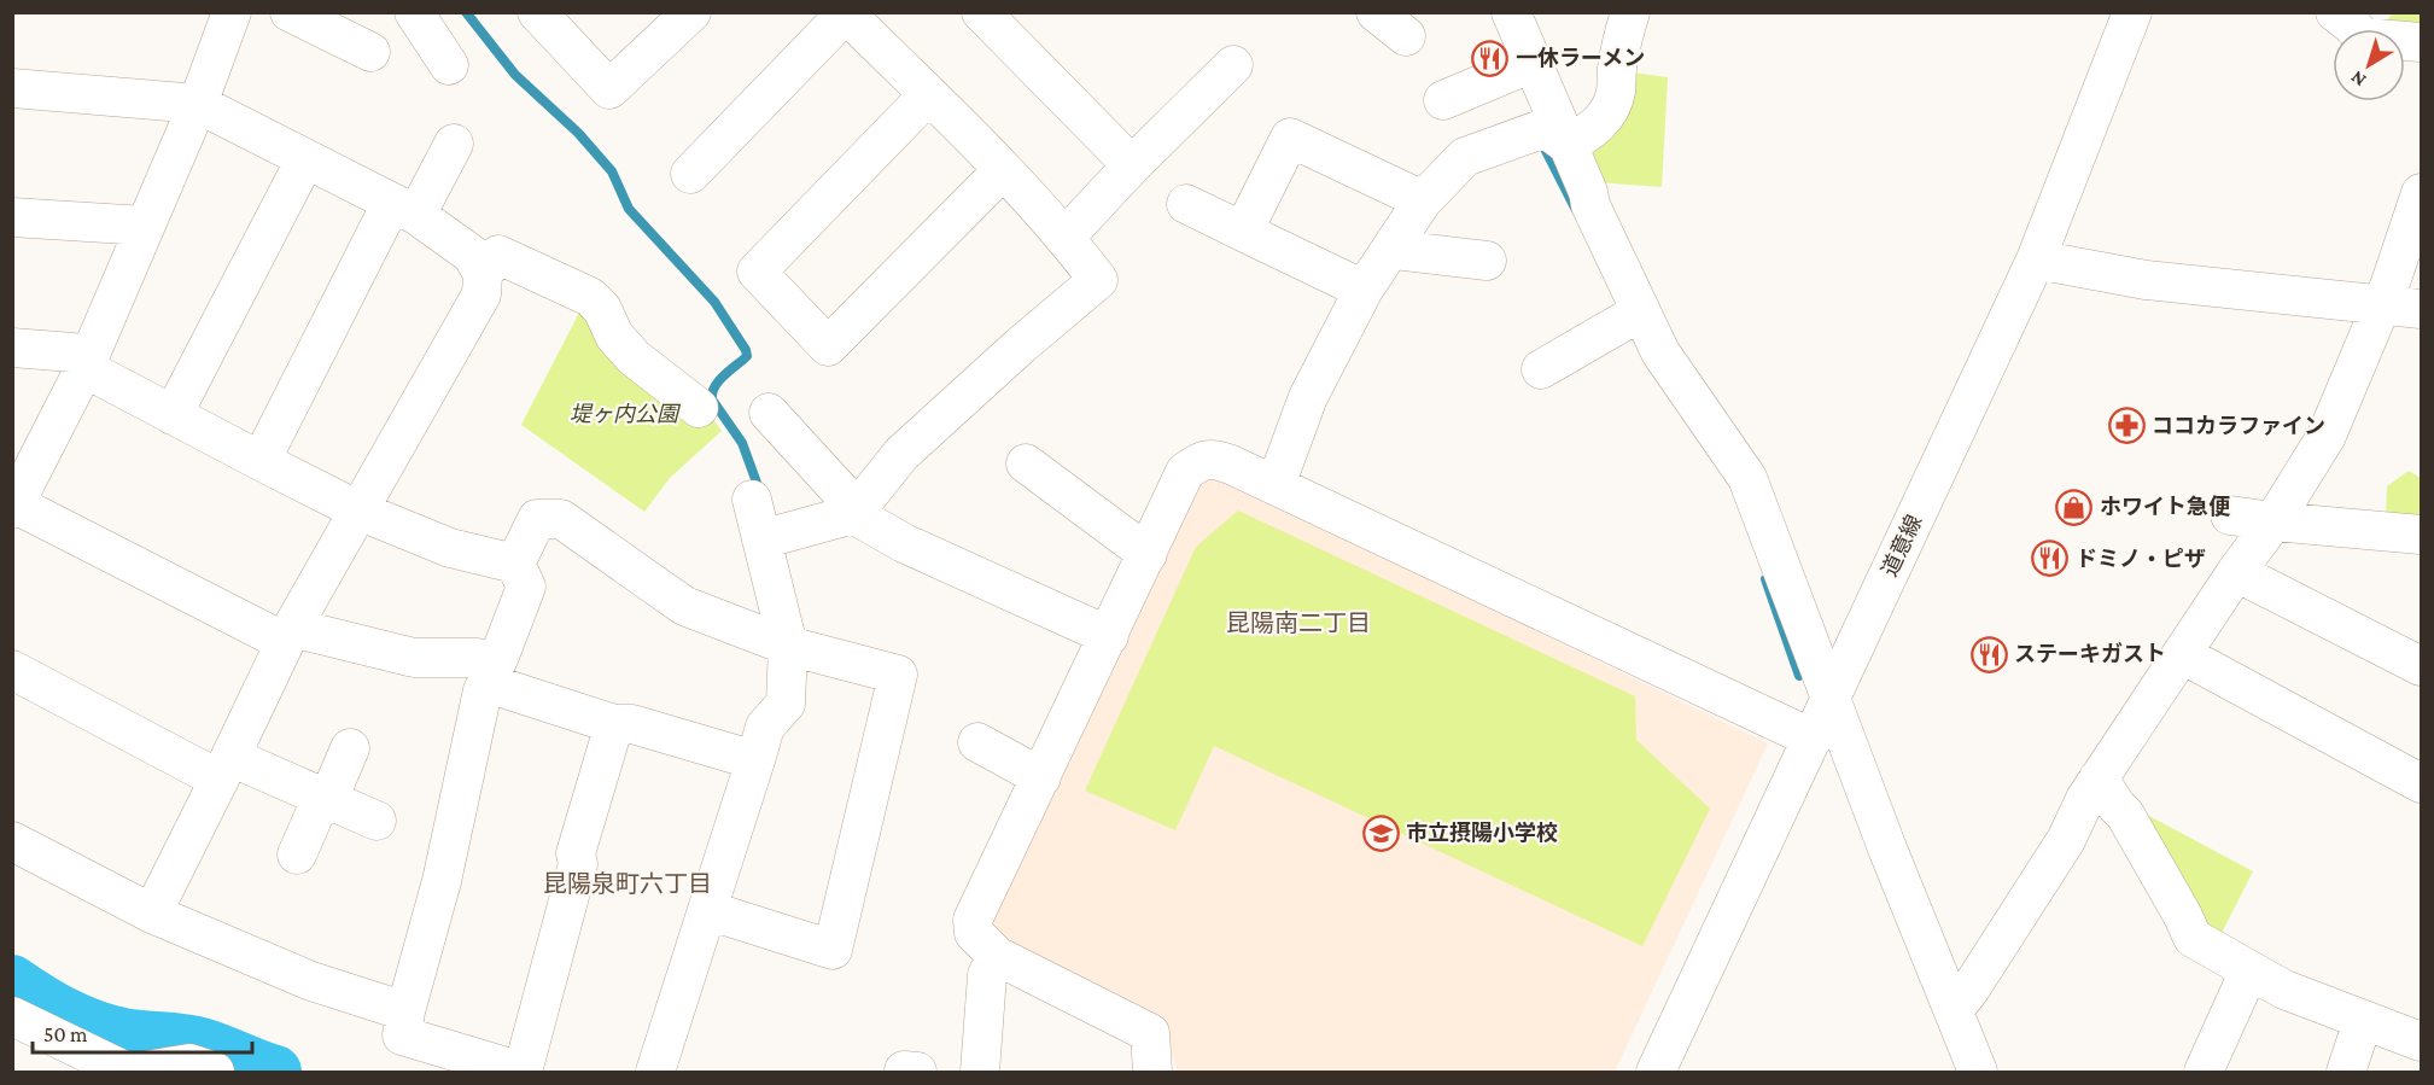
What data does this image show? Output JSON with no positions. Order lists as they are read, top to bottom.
{
  "streets": {
    "street": ["道意線"]
  },
  "districts": ["昆陽南二丁目", "昆陽泉町六丁目"],
  "parks": ["堤ヶ内公園"],
  "places": {
    "restaurant": ["一休ラーメン", "ドミノ・ピザ", "ステーキガスト"],
    "pharmacy": ["ココカラファイン"],
    "shop": ["ホワイト急便"],
    "school or university": ["市立摂陽小学校"]
  },
  "scale_bar": "50 m",
  "north": "bottom left"
}
